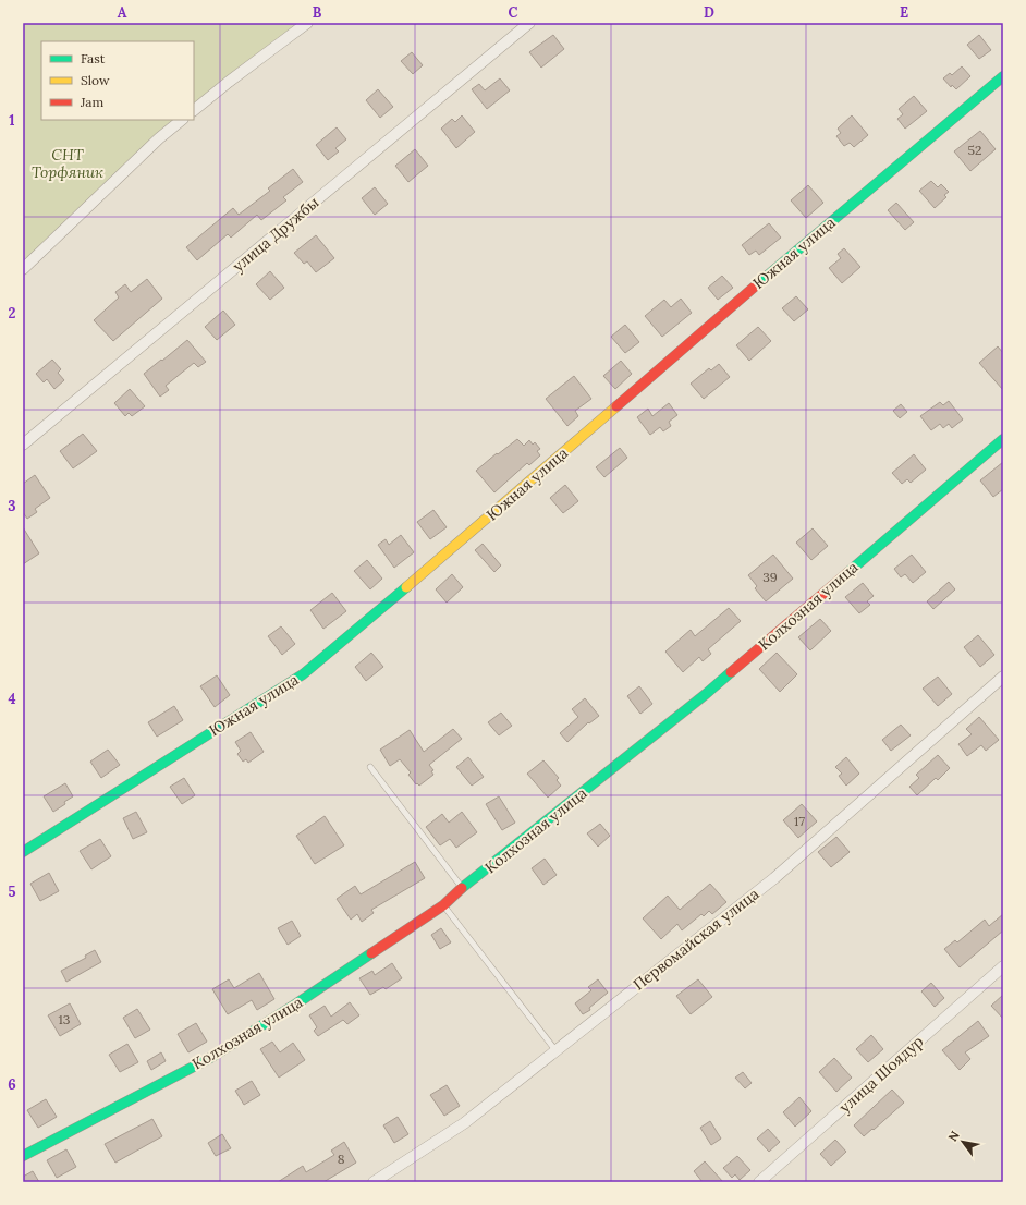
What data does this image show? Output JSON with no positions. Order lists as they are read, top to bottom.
{
  "streets": {
    "street": [
      "улица Дружбы",
      "Южная улица",
      "Колхозная улица",
      "Первомайская улица",
      "улица Шоядур"
    ]
  },
  "parks": ["СНТ Торфяник"],
  "house_numbers": [
    "52",
    "39",
    "17",
    "13",
    "8"
  ],
  "legend": ["Fast", "Slow", "Jam"],
  "north": "top left",
  "grid": {
    "columns": [
      "A",
      "B",
      "C",
      "D",
      "E"
    ],
    "rows": [
      "1",
      "2",
      "3",
      "4",
      "5",
      "6"
    ]
  }
}
